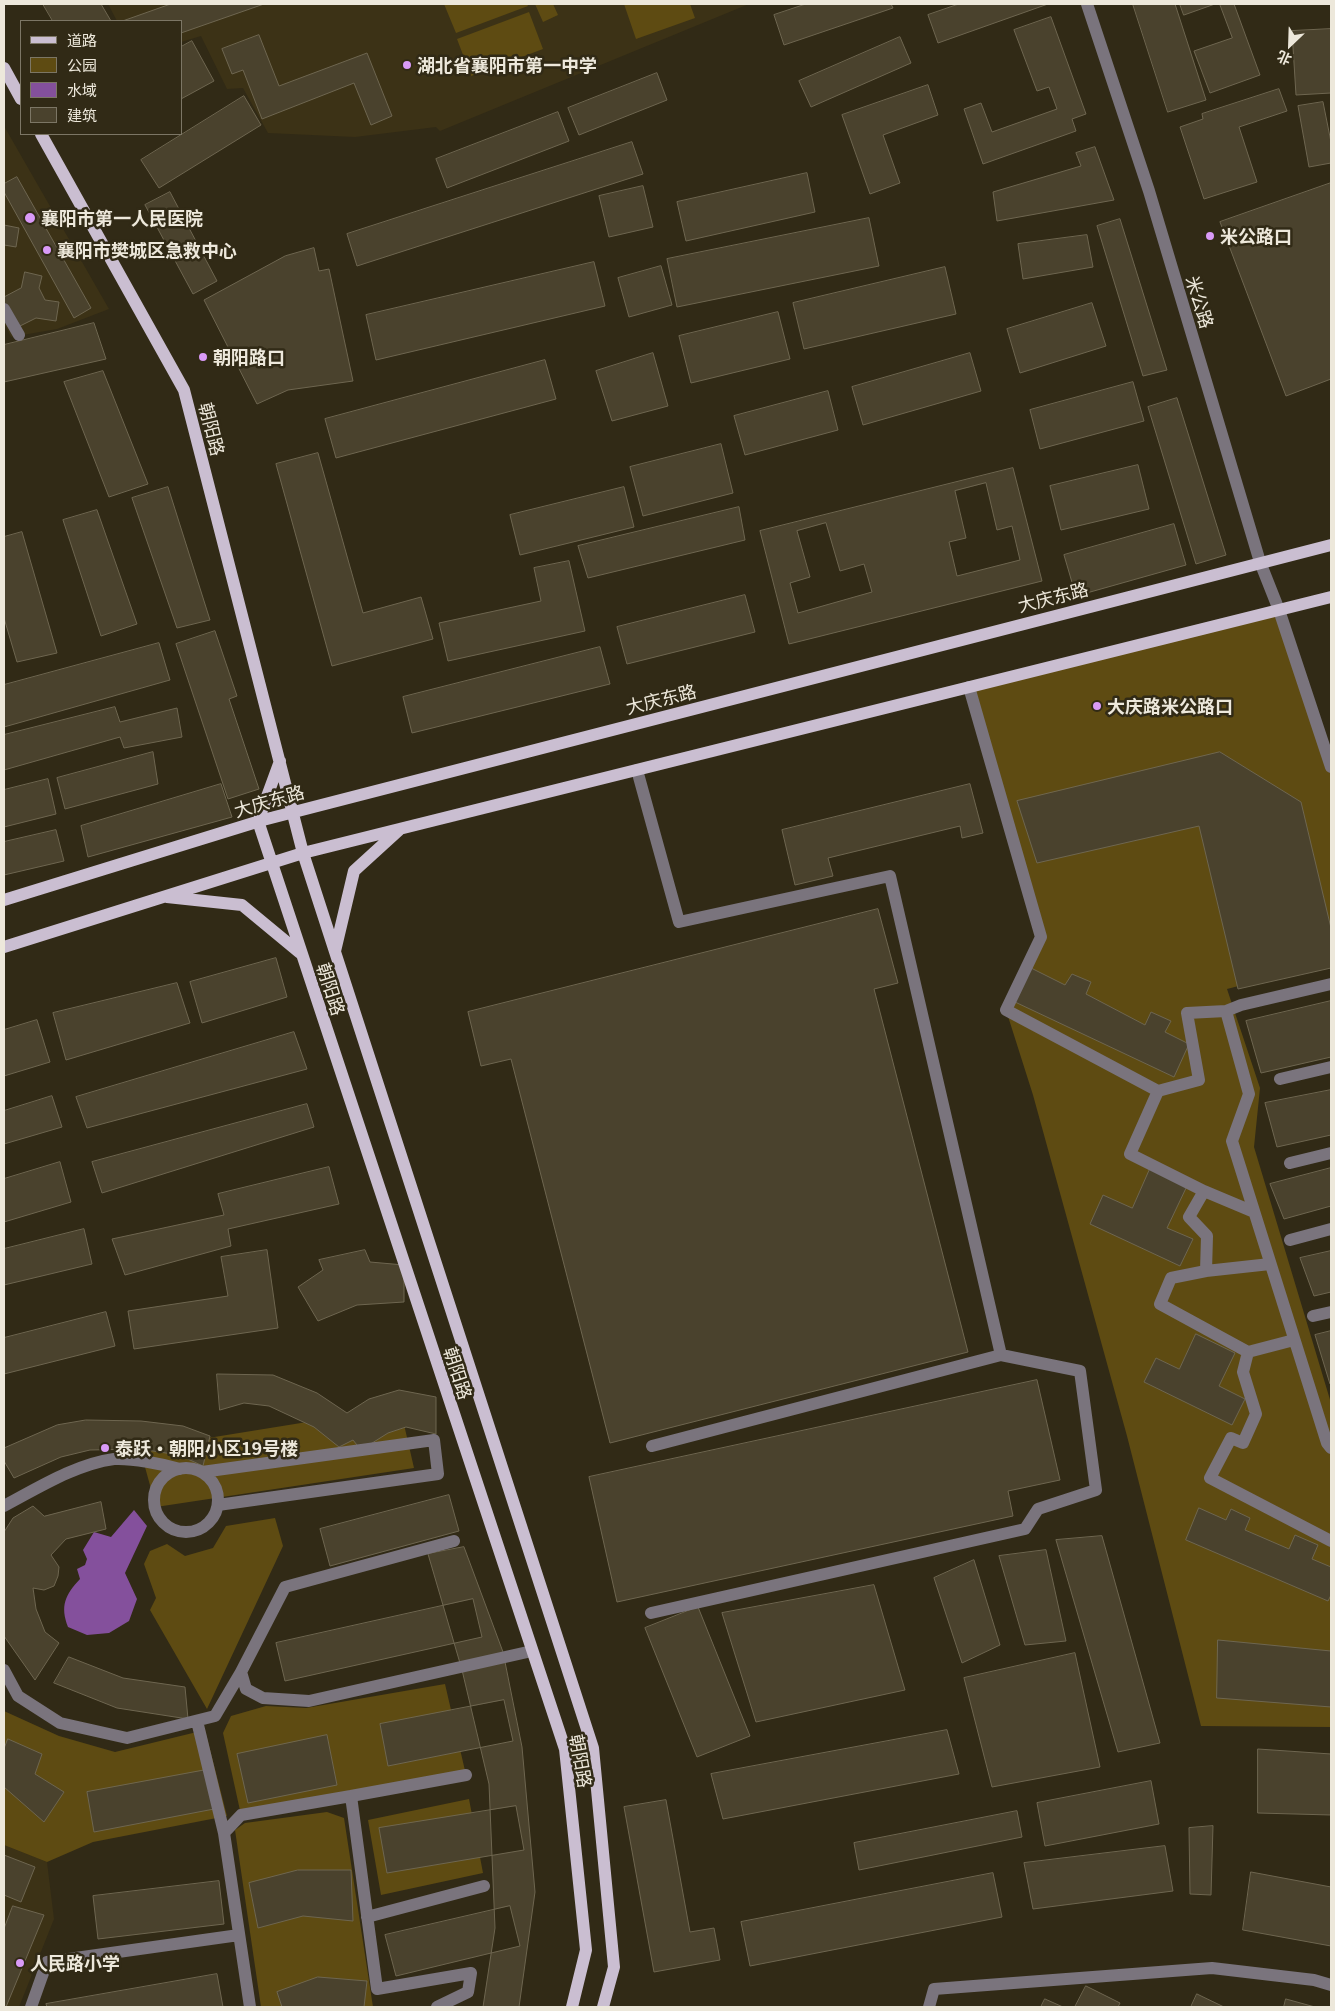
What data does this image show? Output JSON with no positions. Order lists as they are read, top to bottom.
{
  "streets": {
    "main road": ["朝阳路", "大庆东路"],
    "street": ["米公路"]
  },
  "crossings": [
    ["米公路", "大庆东路"],
    ["朝阳路", "大庆东路"]
  ],
  "places": [
    "湖北省襄阳市第一中学",
    "襄阳市第一人民医院",
    "米公路口",
    "襄阳市樊城区急救中心",
    "朝阳路口",
    "大庆路米公路口",
    "泰跃·朝阳小区19号楼",
    "人民路小学"
  ],
  "legend": [
    "道路",
    "公园",
    "水域",
    "建筑"
  ],
  "north": "bottom left"
}
